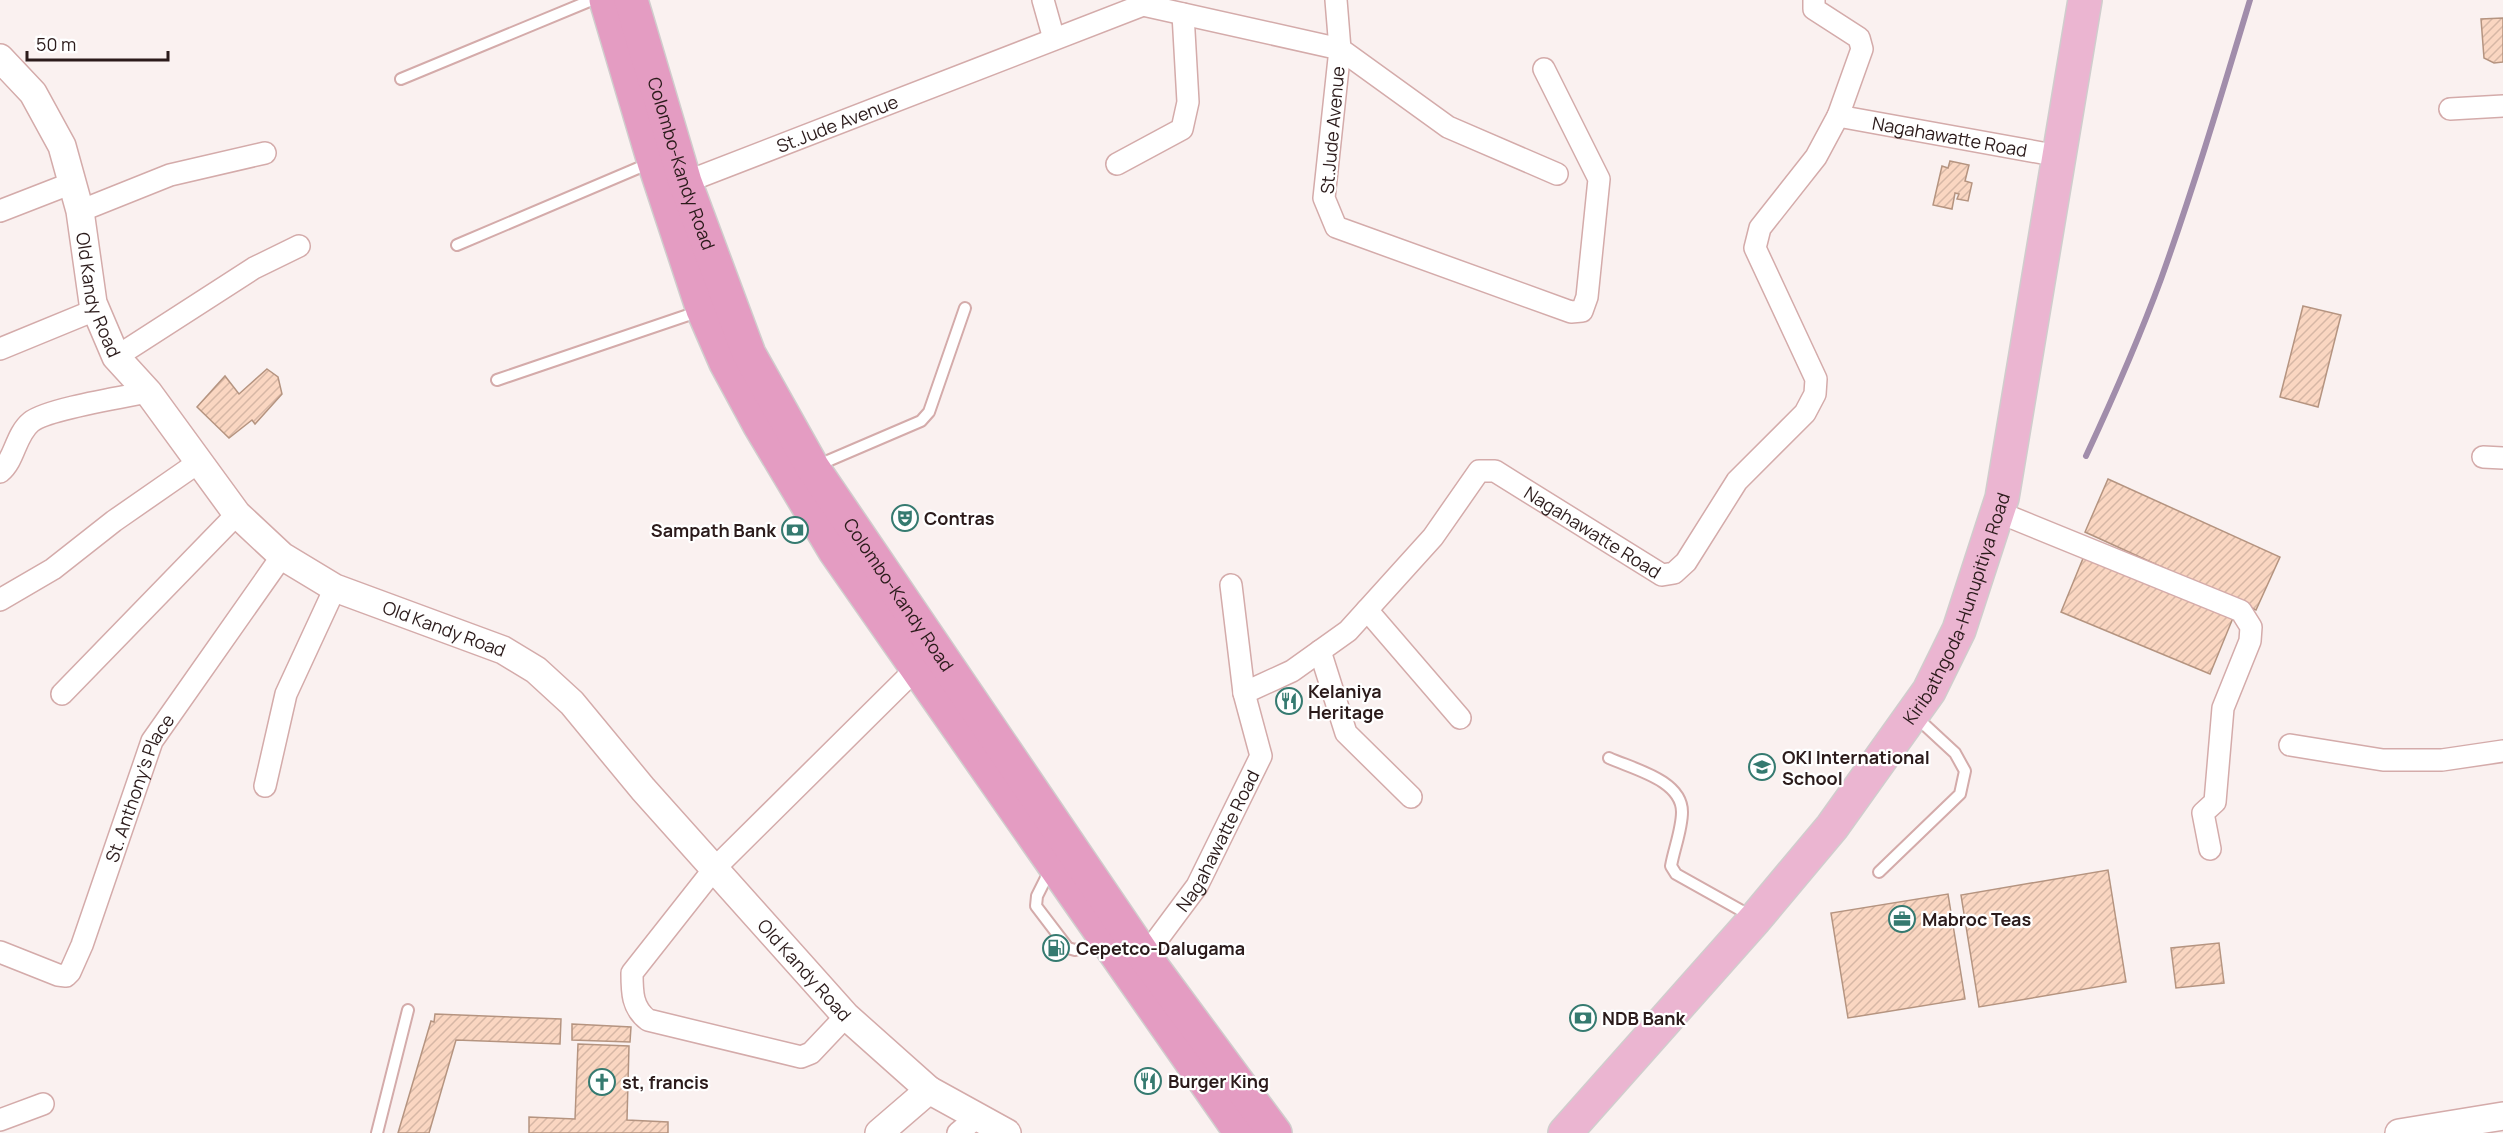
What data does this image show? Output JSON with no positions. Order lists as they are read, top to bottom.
{
  "streets": {
    "highway": ["Colombo-Kandy Road"],
    "main road": ["Kiribathgoda-Hunupitiya Road"],
    "street": [
      "St.Jude Avenue",
      "Nagahawatte Road",
      "Old Kandy Road",
      "St. Anthony’s Place"
    ]
  },
  "crossings": [
    ["St.Jude Avenue", "Colombo-Kandy Road"],
    ["Nagahawatte Road", "Colombo-Kandy Road"],
    ["Nagahawatte Road", "Kiribathgoda-Hunupitiya Road"],
    ["Old Kandy Road", "St. Anthony’s Place"]
  ],
  "places": {
    "theatre": ["Contras"],
    "bank": ["Sampath Bank", "NDB Bank"],
    "restaurant": ["Kelaniya Heritage", "Burger King"],
    "school or university": ["OKI International School"],
    "office": ["Mabroc Teas"],
    "fuel station": ["Cepetco-Dalugama"],
    "church": ["st, francis"]
  },
  "scale_bar": "50 m"
}
